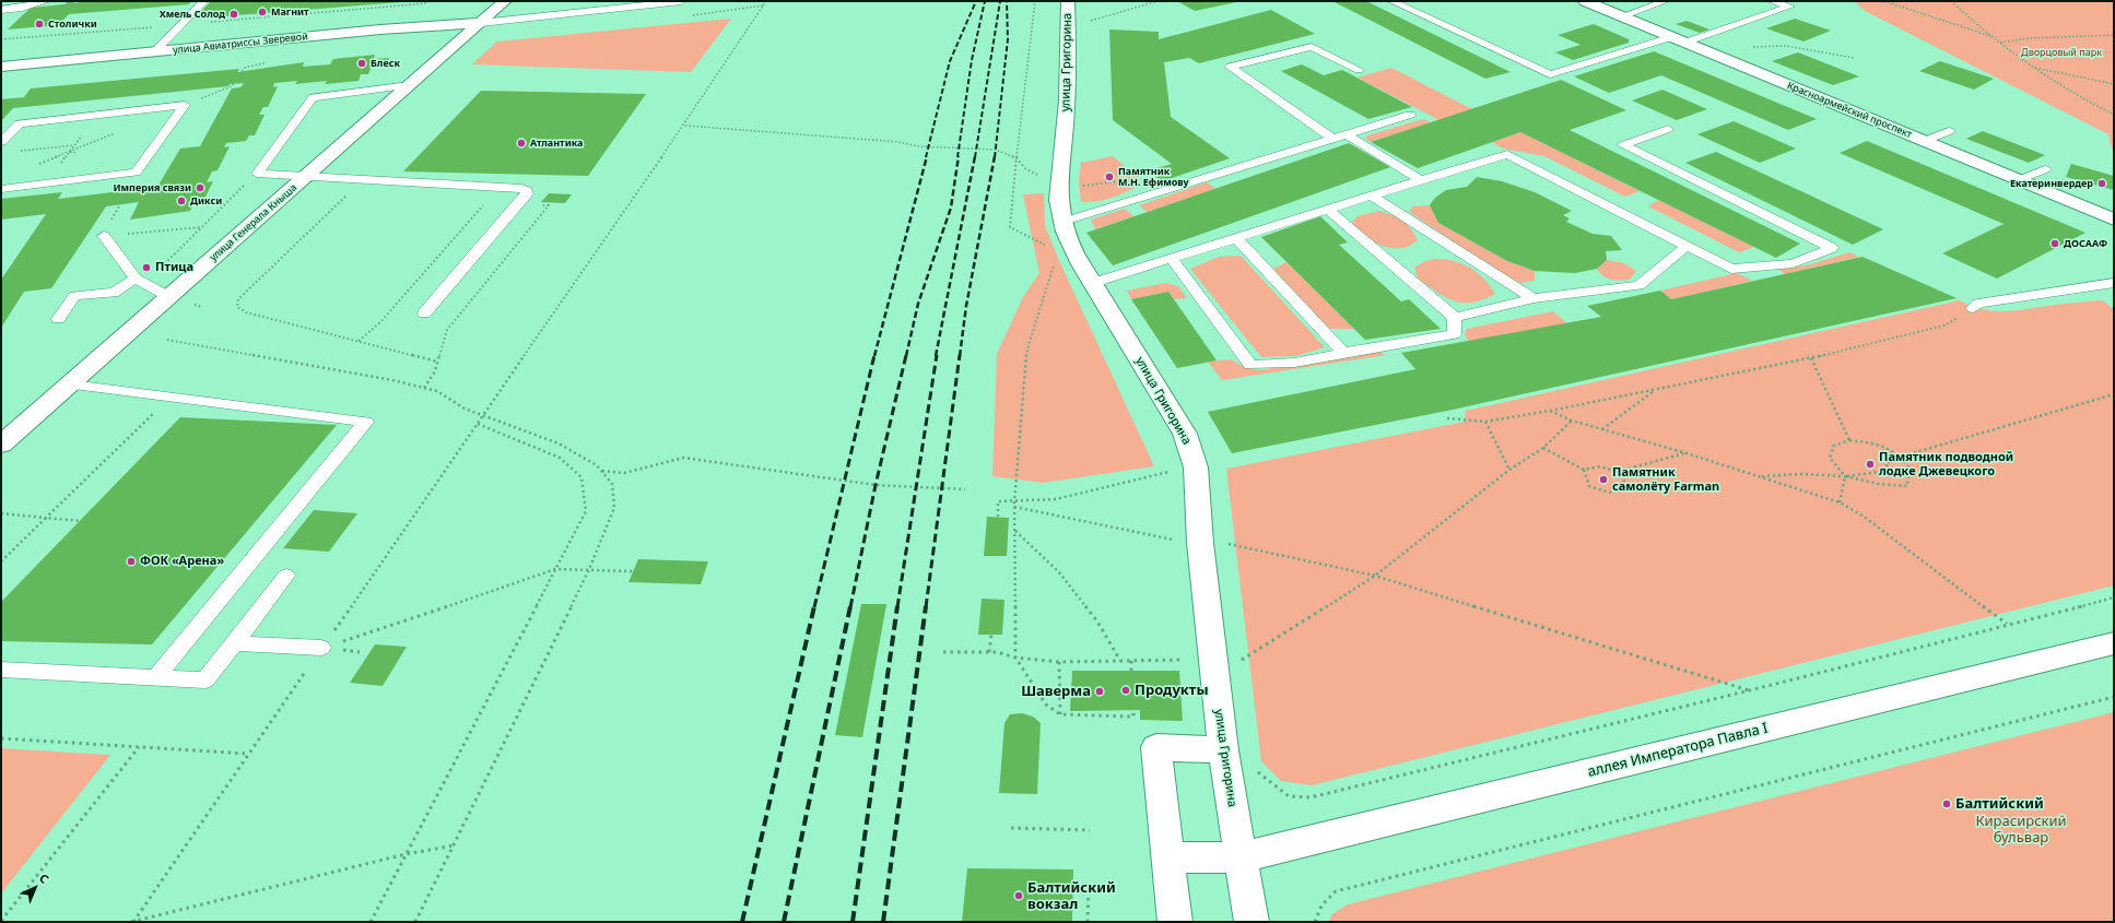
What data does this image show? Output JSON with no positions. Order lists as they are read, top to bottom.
{
  "streets": {
    "street": [
      "улица Авиатриссы Зверевой",
      "улица Григорина",
      "Красноармейский проспект",
      "улица Генерала Кныша",
      "аллея Императора Павла I"
    ]
  },
  "crossings": [
    ["улица Авиатриссы Зверевой", "улица Генерала Кныша"],
    ["улица Григорина", "аллея Императора Павла I"]
  ],
  "parks": ["Дворцовый парк", "Кирасирский бульвар"],
  "places": [
    "Магнит",
    "Хмель Солод",
    "Столички",
    "Блеск",
    "Атлантика",
    "Памятник М.Н. Ефимову",
    "Екатеринвердер",
    "Империя связи",
    "Дикси",
    "ДОСААФ",
    "Птица",
    "Памятник подводной лодке Джевецкого",
    "Памятник самолёту Farman",
    "ФОК «Арена»",
    "Продукты",
    "Шаверма",
    "Балтийский",
    "Балтийский вокзал"
  ],
  "north": "top right"
}
